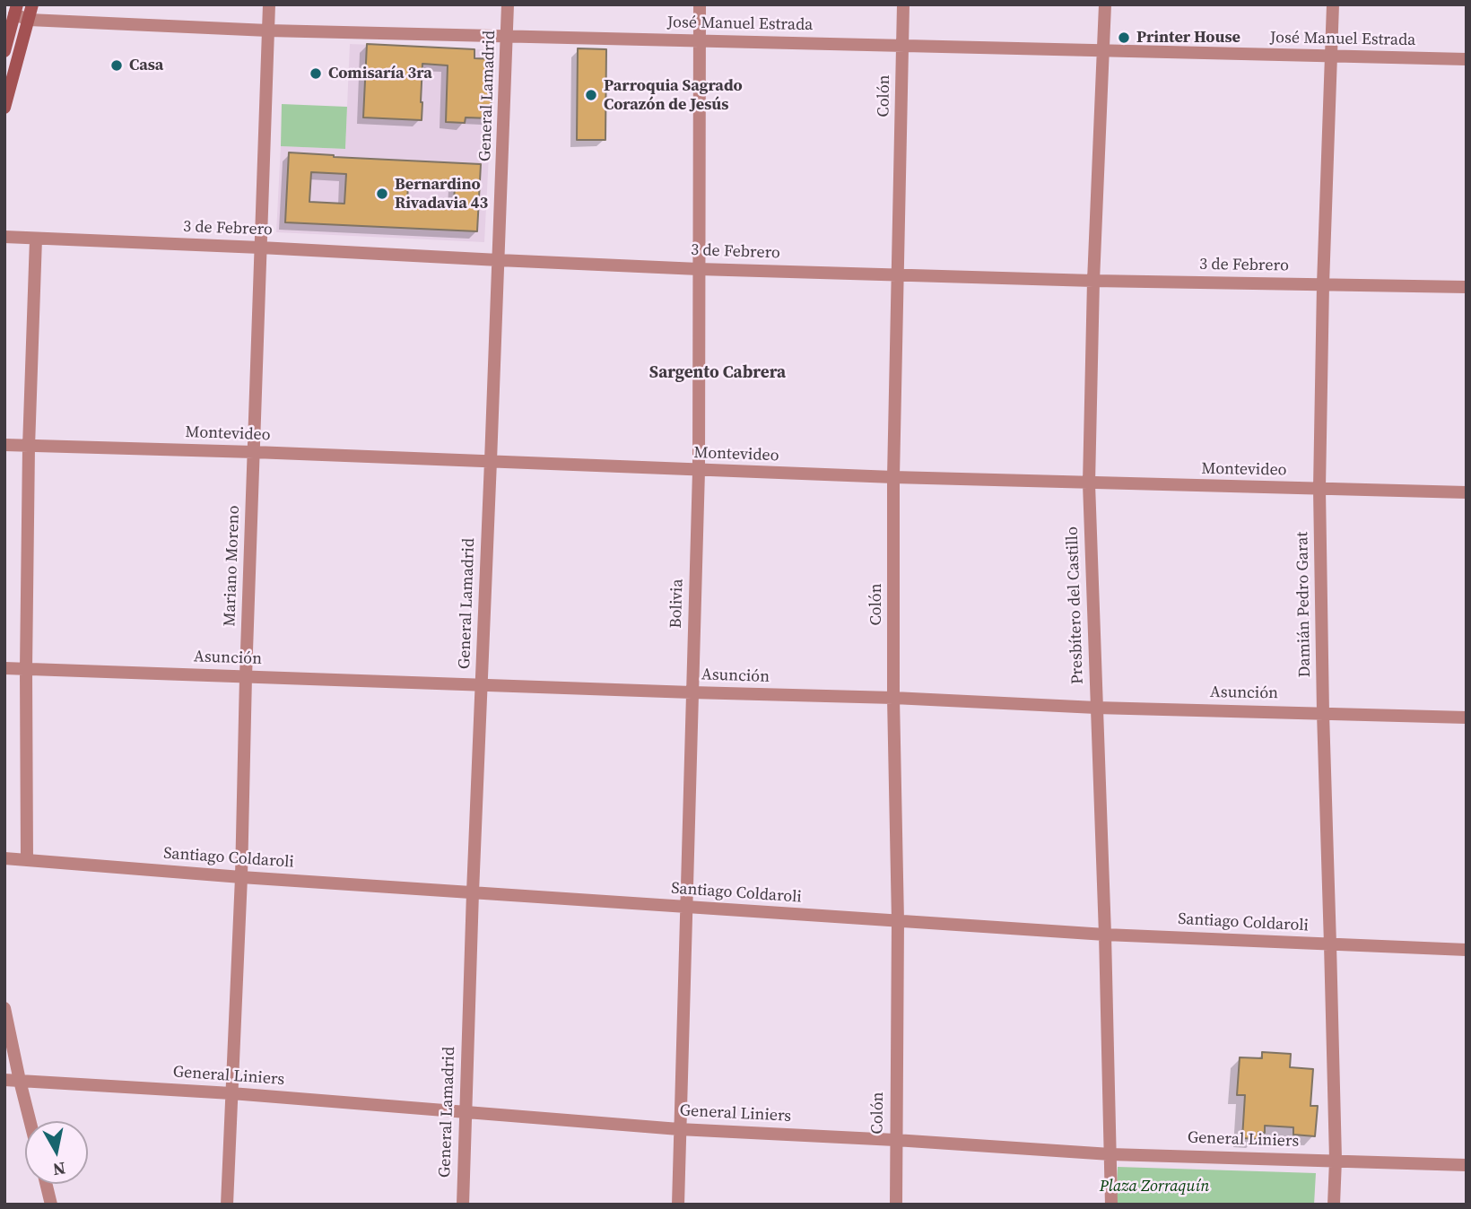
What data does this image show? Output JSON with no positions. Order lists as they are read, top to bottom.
{
  "streets": {
    "street": [
      "José Manuel Estrada",
      "General Lamadrid",
      "Colón",
      "3 de Febrero",
      "Montevideo",
      "Mariano Moreno",
      "Bolivia",
      "Damián Pedro Garat",
      "Presbítero del Castillo",
      "Asunción",
      "Santiago Coldaroli",
      "General Liniers"
    ]
  },
  "crossings": [
    ["José Manuel Estrada", "General Lamadrid"],
    ["José Manuel Estrada", "Colón"],
    ["José Manuel Estrada", "Mariano Moreno"],
    ["José Manuel Estrada", "Bolivia"],
    ["José Manuel Estrada", "Damián Pedro Garat"],
    ["José Manuel Estrada", "Presbítero del Castillo"],
    ["General Lamadrid", "3 de Febrero"],
    ["General Lamadrid", "Montevideo"],
    ["General Lamadrid", "Asunción"],
    ["General Lamadrid", "Santiago Coldaroli"],
    ["General Lamadrid", "General Liniers"],
    ["Colón", "3 de Febrero"],
    ["Colón", "Montevideo"],
    ["Colón", "Asunción"],
    ["Colón", "Santiago Coldaroli"],
    ["Colón", "General Liniers"],
    ["3 de Febrero", "Mariano Moreno"],
    ["3 de Febrero", "Bolivia"],
    ["3 de Febrero", "Damián Pedro Garat"],
    ["3 de Febrero", "Presbítero del Castillo"],
    ["Montevideo", "Mariano Moreno"],
    ["Montevideo", "Bolivia"],
    ["Montevideo", "Damián Pedro Garat"],
    ["Montevideo", "Presbítero del Castillo"],
    ["Mariano Moreno", "Asunción"],
    ["Mariano Moreno", "Santiago Coldaroli"],
    ["Mariano Moreno", "General Liniers"],
    ["Bolivia", "Asunción"],
    ["Bolivia", "Santiago Coldaroli"],
    ["Bolivia", "General Liniers"],
    ["Damián Pedro Garat", "Asunción"],
    ["Damián Pedro Garat", "Santiago Coldaroli"],
    ["Damián Pedro Garat", "General Liniers"],
    ["Presbítero del Castillo", "Asunción"],
    ["Presbítero del Castillo", "Santiago Coldaroli"],
    ["Presbítero del Castillo", "General Liniers"]
  ],
  "districts": ["Sargento Cabrera"],
  "parks": ["Plaza Zorraquín"],
  "places": [
    "Printer House",
    "Casa",
    "Comisaría 3ra",
    "Parroquia Sagrado Corazón de Jesús",
    "Bernardino Rivadavia 43"
  ],
  "north": "bottom"
}
